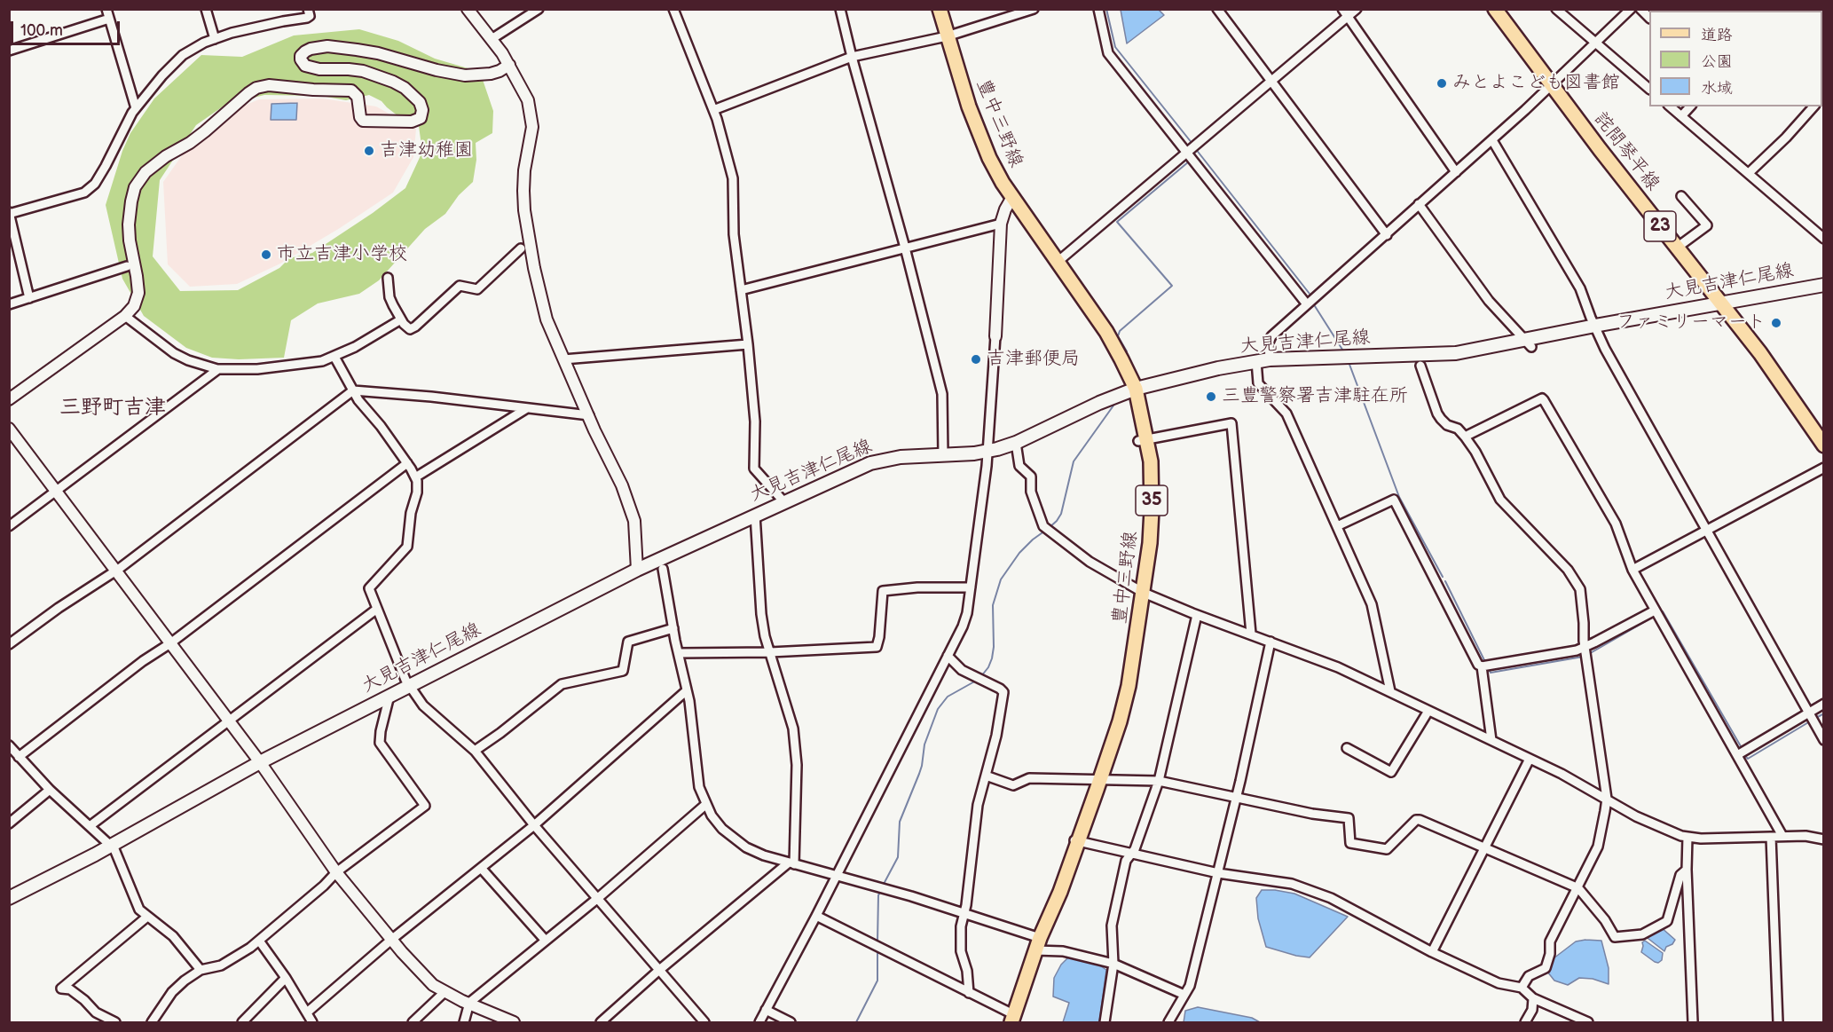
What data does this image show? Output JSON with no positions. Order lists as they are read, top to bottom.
{
  "streets": {
    "main road": [
      "豊中三野線",
      "詫間琴平線",
      "23",
      "大見吉津仁尾線",
      "35"
    ]
  },
  "crossings": [
    ["豊中三野線", "大見吉津仁尾線"],
    ["詫間琴平線", "大見吉津仁尾線"]
  ],
  "districts": ["三野町吉津"],
  "places": [
    "みとよこども図書館",
    "吉津幼稚園",
    "市立吉津小学校",
    "ファミリーマート",
    "吉津郵便局",
    "三豊警察署吉津駐在所"
  ],
  "legend": ["道路", "公園", "水域"],
  "scale_bar": "100 m"
}
